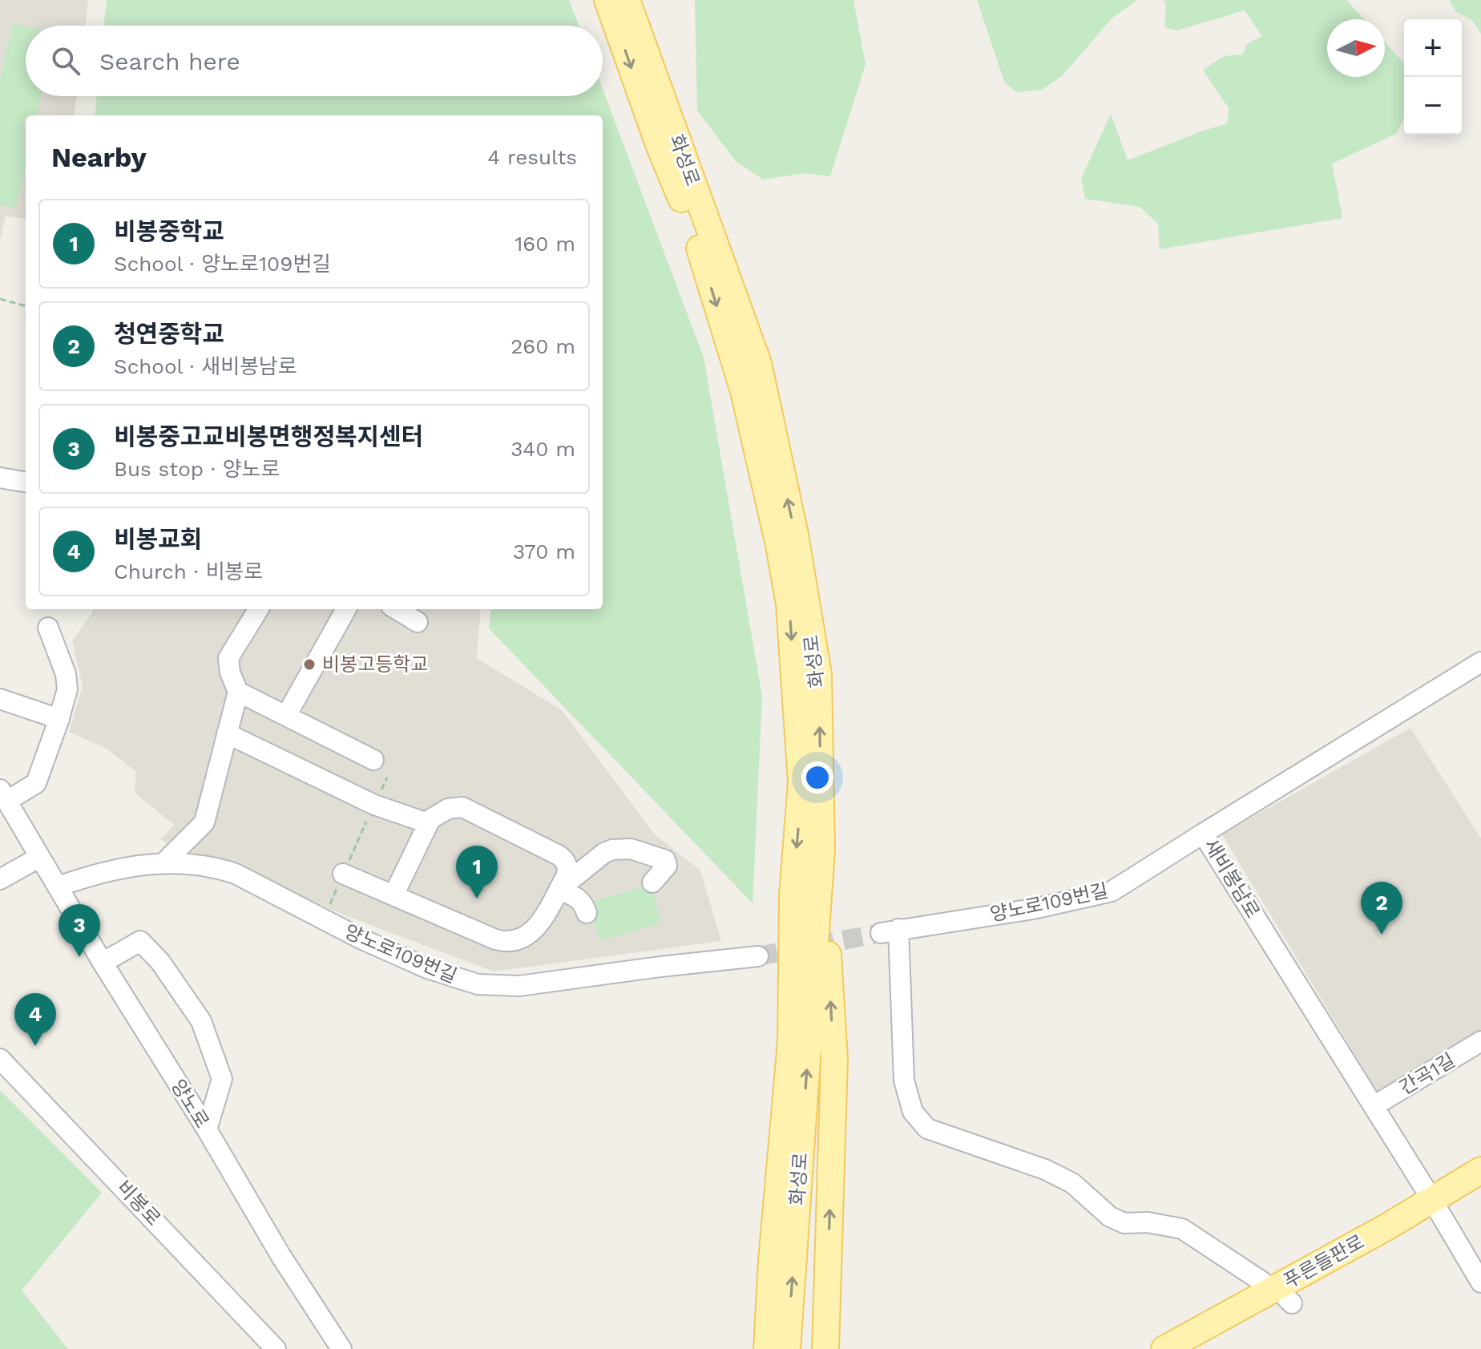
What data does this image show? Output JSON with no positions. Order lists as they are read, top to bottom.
{
  "streets": {
    "main road": ["화성로", "푸른들판로"],
    "street": [
      "새비봉남로",
      "양노로109번길",
      "간곡1길",
      "양노로",
      "비봉로"
    ]
  },
  "crossings": [
    ["새비봉남로", "양노로109번길"],
    ["새비봉남로", "간곡1길"],
    ["새비봉남로", "푸른들판로"],
    ["양노로109번길", "양노로"]
  ],
  "places": ["비봉고등학교"],
  "north": "right",
  "page": {
    "map_buttons": ["+", "−"],
    "search": "Search here",
    "heading": ["Nearby", "4 results"],
    "list": [
      {
        "mark": "1",
        "name": "비봉중학교",
        "note": "School · 양노로109번길",
        "value": "160 m"
      },
      {
        "mark": "2",
        "name": "청연중학교",
        "note": "School · 새비봉남로",
        "value": "260 m"
      },
      {
        "mark": "3",
        "name": "비봉중고교비봉면행정복지센터",
        "note": "Bus stop · 양노로",
        "value": "340 m"
      },
      {
        "mark": "4",
        "name": "비봉교회",
        "note": "Church · 비봉로",
        "value": "370 m"
      }
    ],
    "pins": [
      "1",
      "2",
      "3",
      "4"
    ]
  }
}
